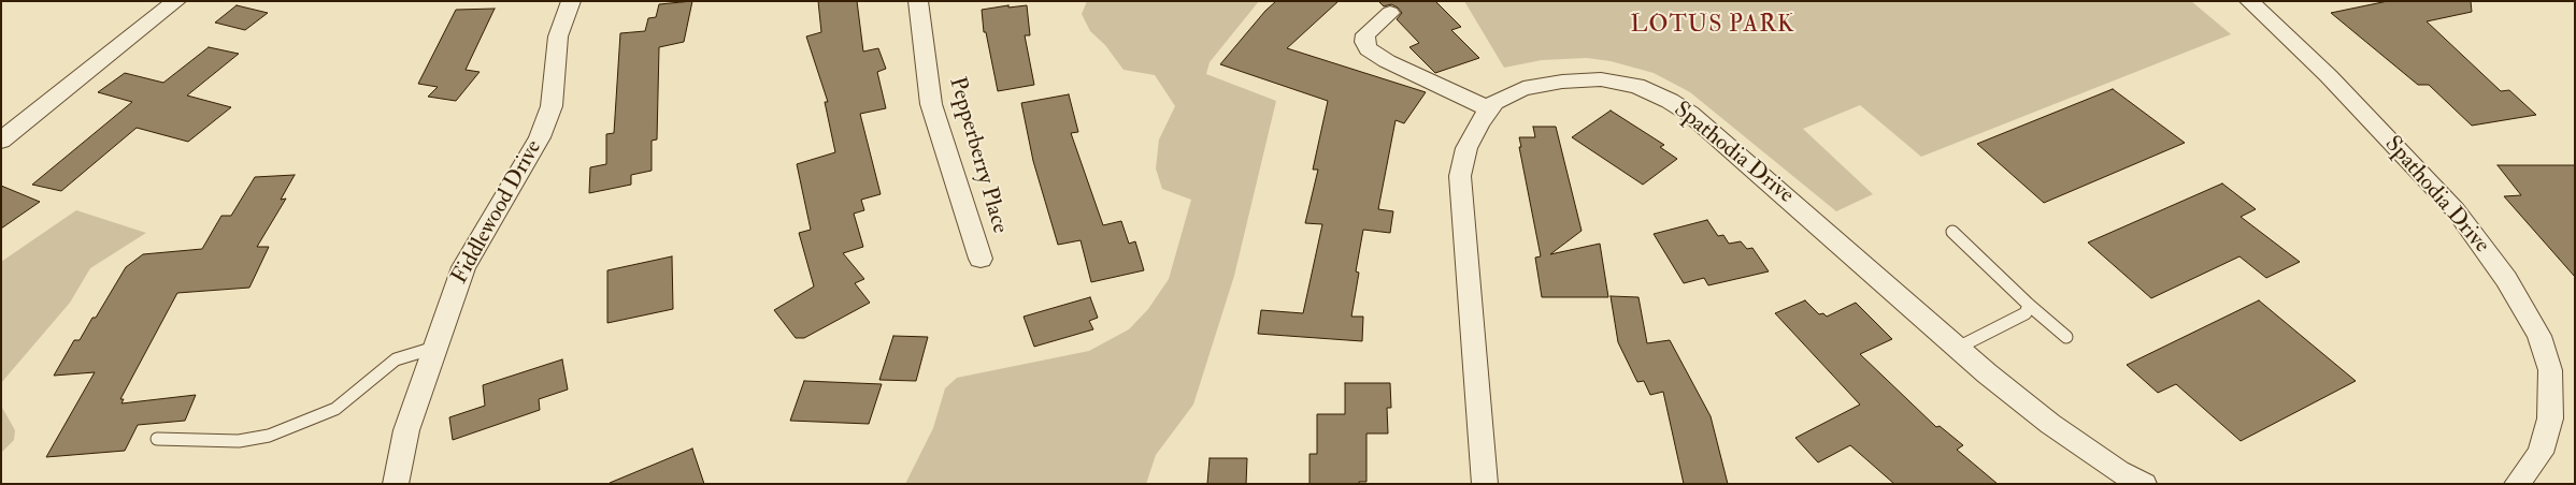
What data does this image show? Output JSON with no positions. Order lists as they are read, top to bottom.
{
  "streets": {
    "street": ["Spathodia Drive", "Pepperberry Place", "Fiddlewood Drive"]
  },
  "districts": ["LOTUS PARK"]
}
